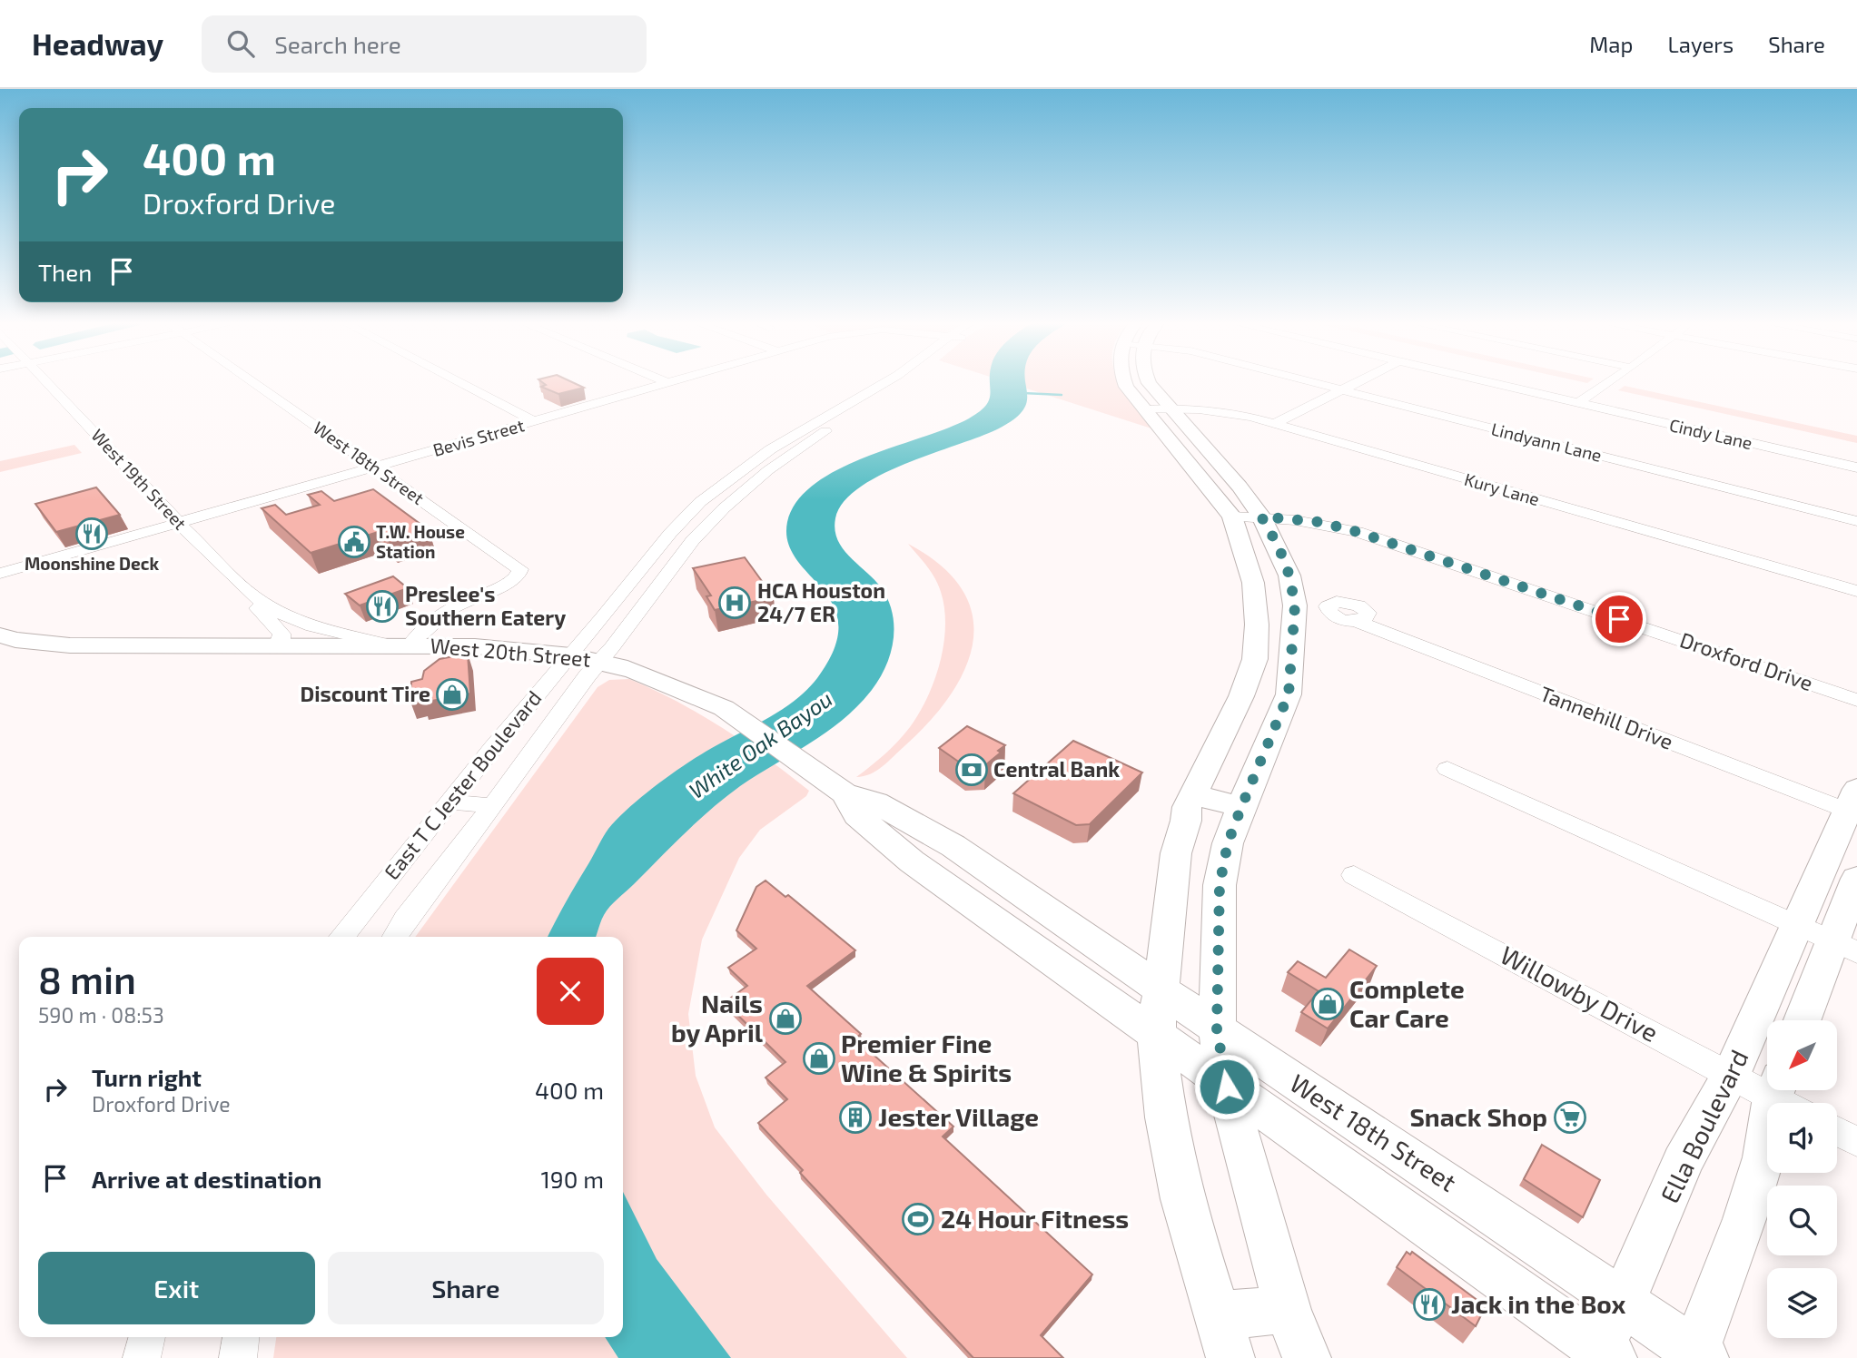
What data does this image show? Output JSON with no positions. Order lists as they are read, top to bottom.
{
  "streets": {
    "main road": ["West 18th Street", "West 20th Street", "Ella Boulevard"],
    "street": [
      "Cindy Lane",
      "Bevis Street",
      "Lindyann Lane",
      "West 19th Street",
      "Kury Lane",
      "Droxford Drive",
      "Tannehill Drive",
      "East T C Jester Boulevard",
      "Willowby Drive"
    ]
  },
  "crossings": [
    ["Bevis Street", "West 18th Street"],
    ["Bevis Street", "West 19th Street"],
    ["West 18th Street", "West 19th Street"],
    ["West 18th Street", "West 20th Street"],
    ["West 18th Street", "Ella Boulevard"],
    ["West 19th Street", "West 20th Street"],
    ["West 20th Street", "East T C Jester Boulevard"],
    ["Tannehill Drive", "Ella Boulevard"],
    ["Willowby Drive", "Ella Boulevard"]
  ],
  "water": ["White Oak Bayou"],
  "places": {
    "restaurant": ["Moonshine Deck", "Preslee's Southern Eatery", "Jack in the Box"],
    "public building": ["T.W. House Station"],
    "hospital": ["HCA Houston 24/7 ER"],
    "shop": [
      "Discount Tire",
      "Complete Car Care",
      "Nails by April",
      "Premier Fine Wine & Spirits"
    ],
    "bank": ["Central Bank"],
    "building": ["Jester Village"],
    "supermarket": ["Snack Shop"],
    "sports": ["24 Hour Fitness"]
  },
  "north": "bottom left",
  "page": {
    "header": "Headway",
    "search": "Search here",
    "nav": ["Map", "Layers", "Share"],
    "turn": ["400 m", "Droxford Drive"],
    "then": "Then",
    "heading": ["8 min", "590 m · 08:53"],
    "list": [
      {
        "name": "Turn right",
        "note": "Droxford Drive",
        "value": "400 m"
      },
      {
        "name": "Arrive at destination",
        "value": "190 m"
      }
    ],
    "buttons": ["Exit", "Share"]
  }
}
